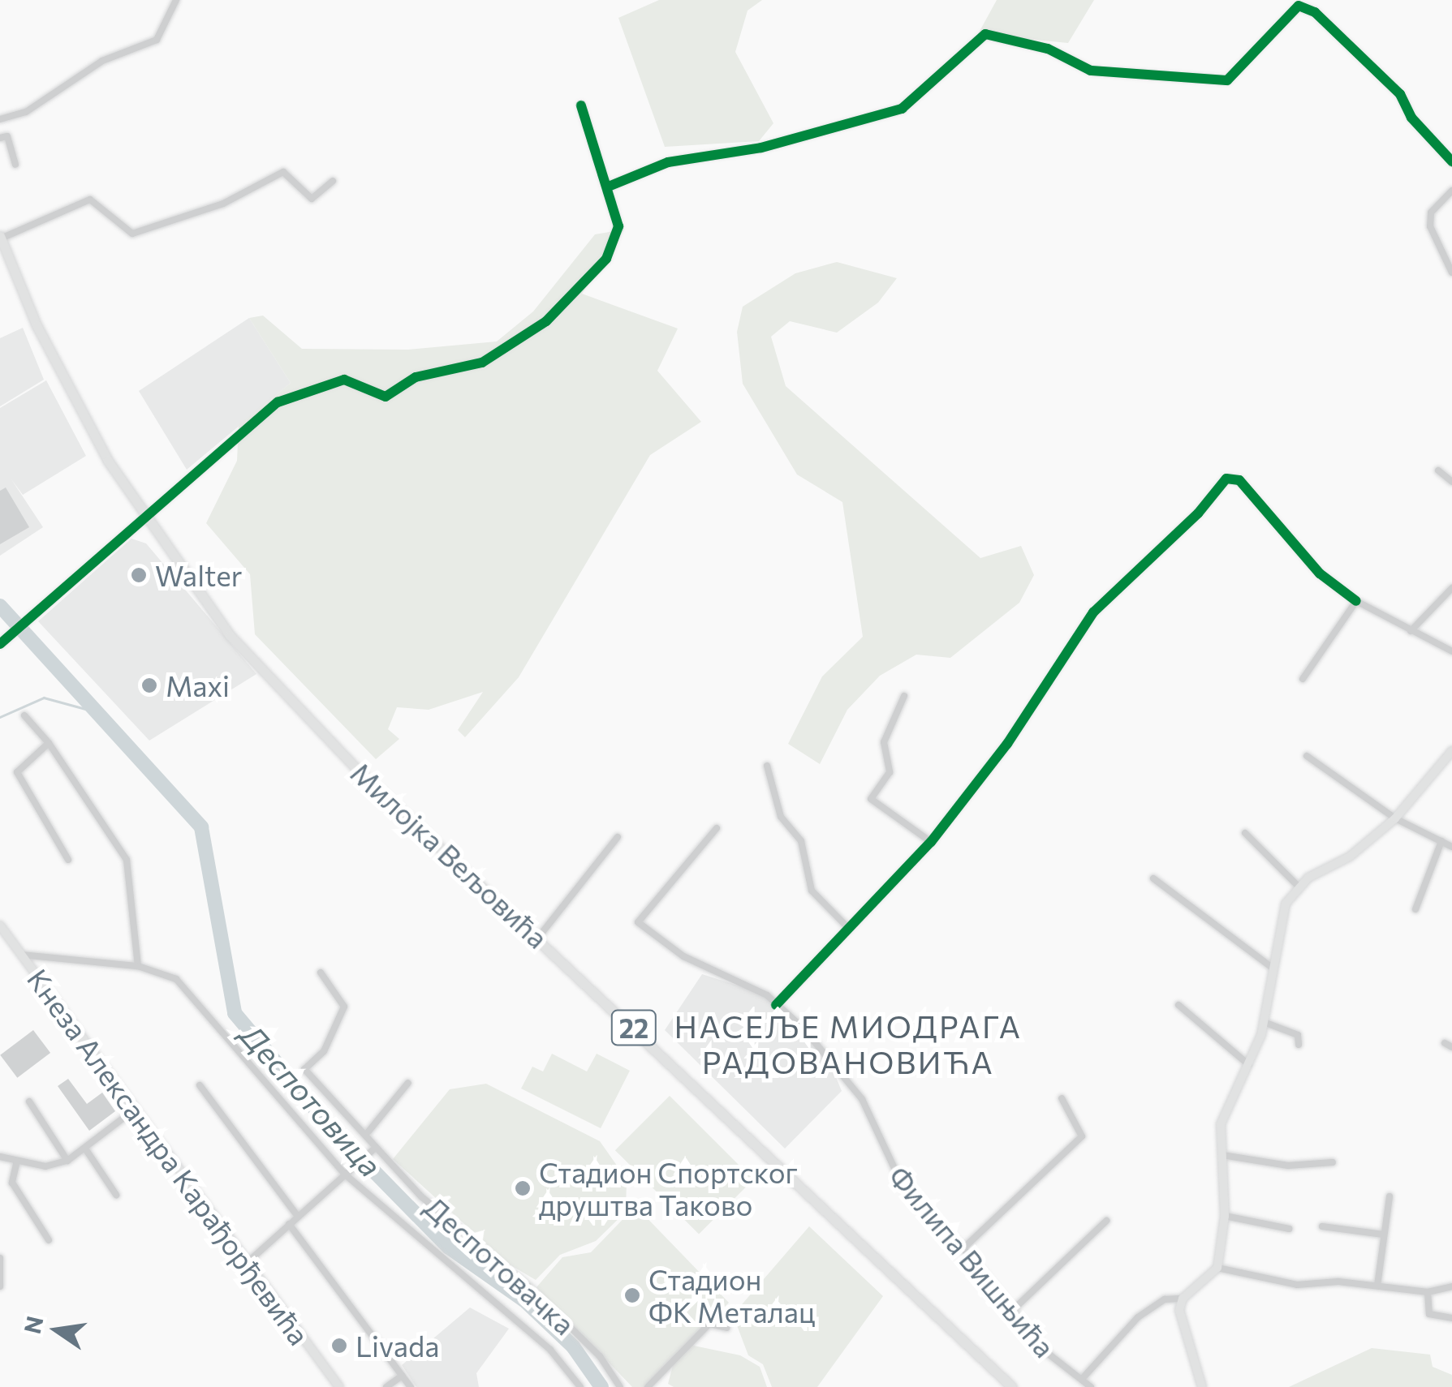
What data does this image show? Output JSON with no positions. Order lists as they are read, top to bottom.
{
  "streets": {
    "main road": ["Милојка Вељовића", "22"],
    "street": ["Кнеза Александра Карађорђевића", "Филипа Вишњића", "Деспотовачка"]
  },
  "districts": ["НАСЕЉЕ МИОДРАГА РАДОВАНОВИЋА"],
  "water": ["Деспотовица"],
  "places": [
    "Walter",
    "Maxi",
    "Стадион Спортског друштва Таково",
    "Стадион ФК Металац",
    "Livada"
  ],
  "north": "left"
}
